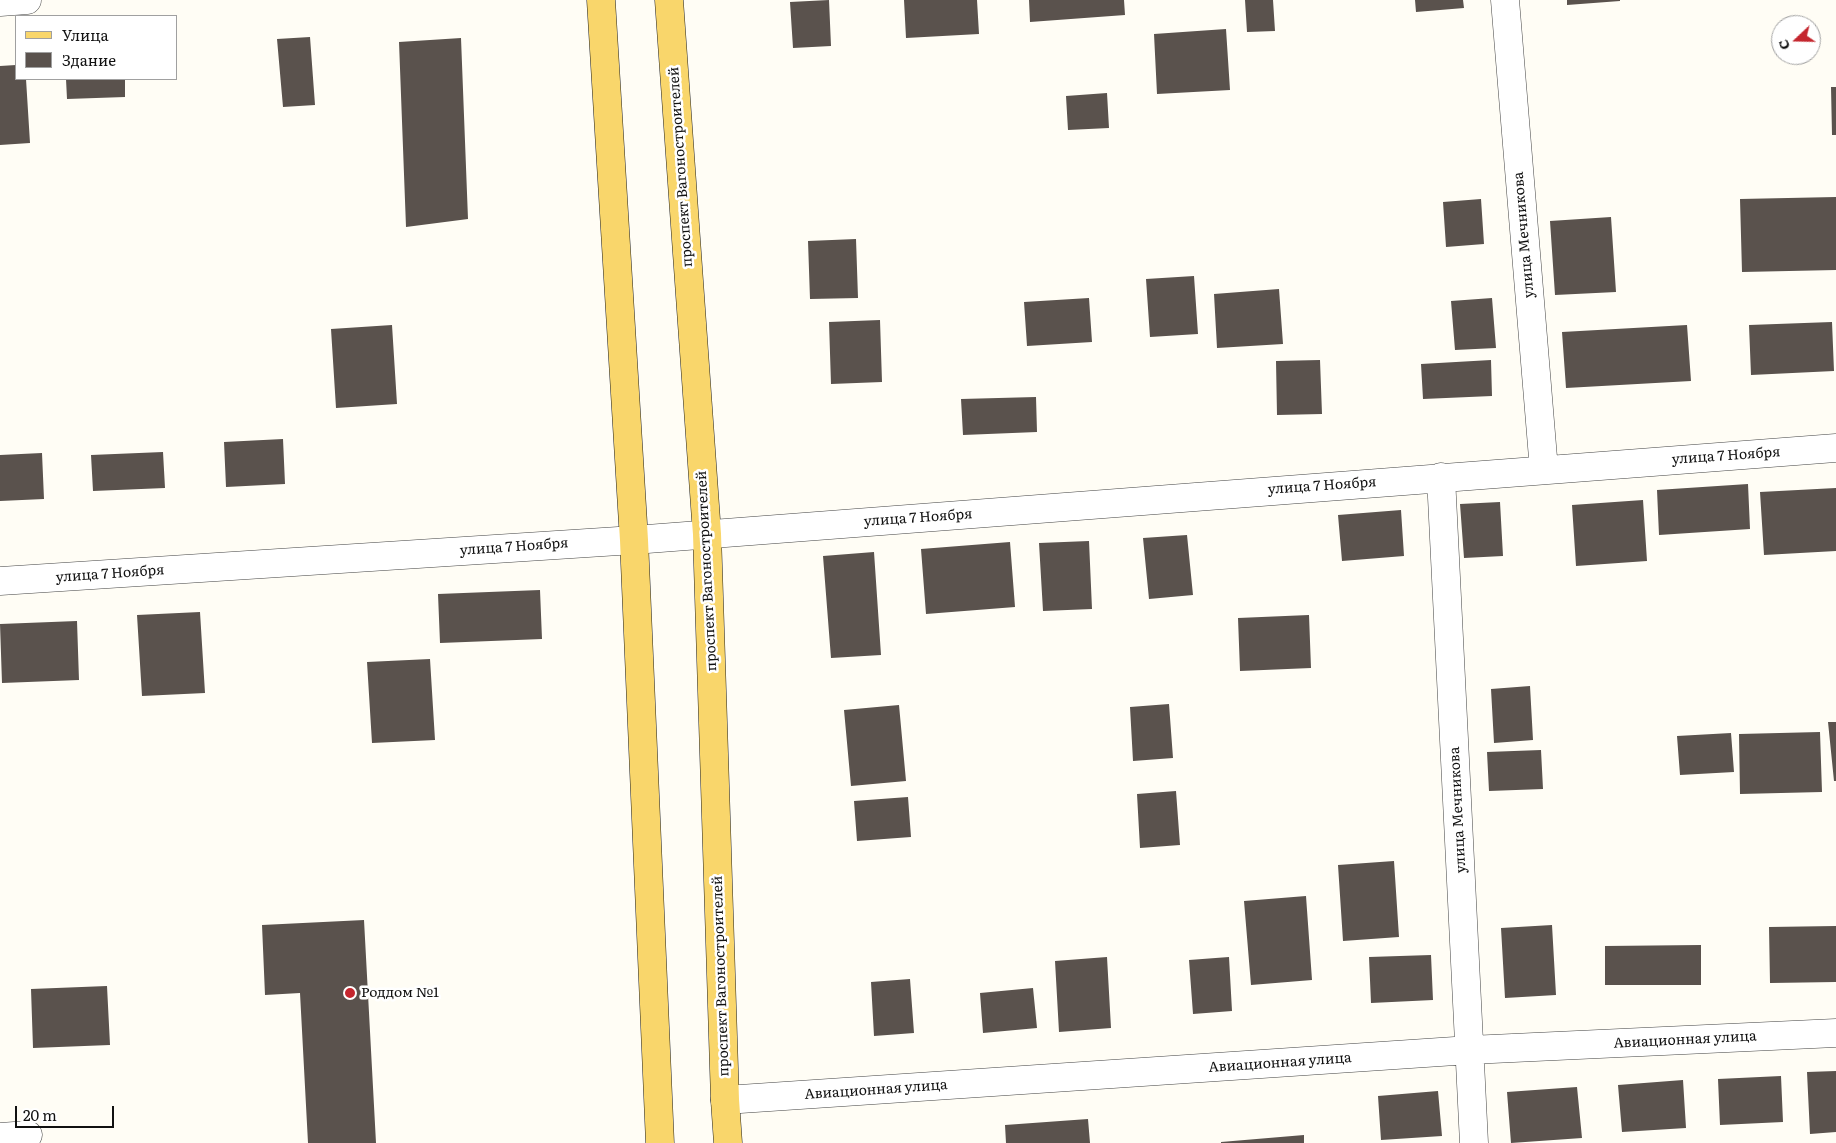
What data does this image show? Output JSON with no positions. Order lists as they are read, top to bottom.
{
  "streets": {
    "main road": ["проспект Вагоностроителей"],
    "street": ["улица Мечникова", "улица 7 Ноября", "Авиационная улица"]
  },
  "crossings": [
    ["проспект Вагоностроителей", "улица 7 Ноября"],
    ["проспект Вагоностроителей", "Авиационная улица"],
    ["улица Мечникова", "улица 7 Ноября"],
    ["улица Мечникова", "Авиационная улица"]
  ],
  "places": ["Роддом №1"],
  "legend": ["Улица", "Здание"],
  "scale_bar": "20 m",
  "north": "left"
}
